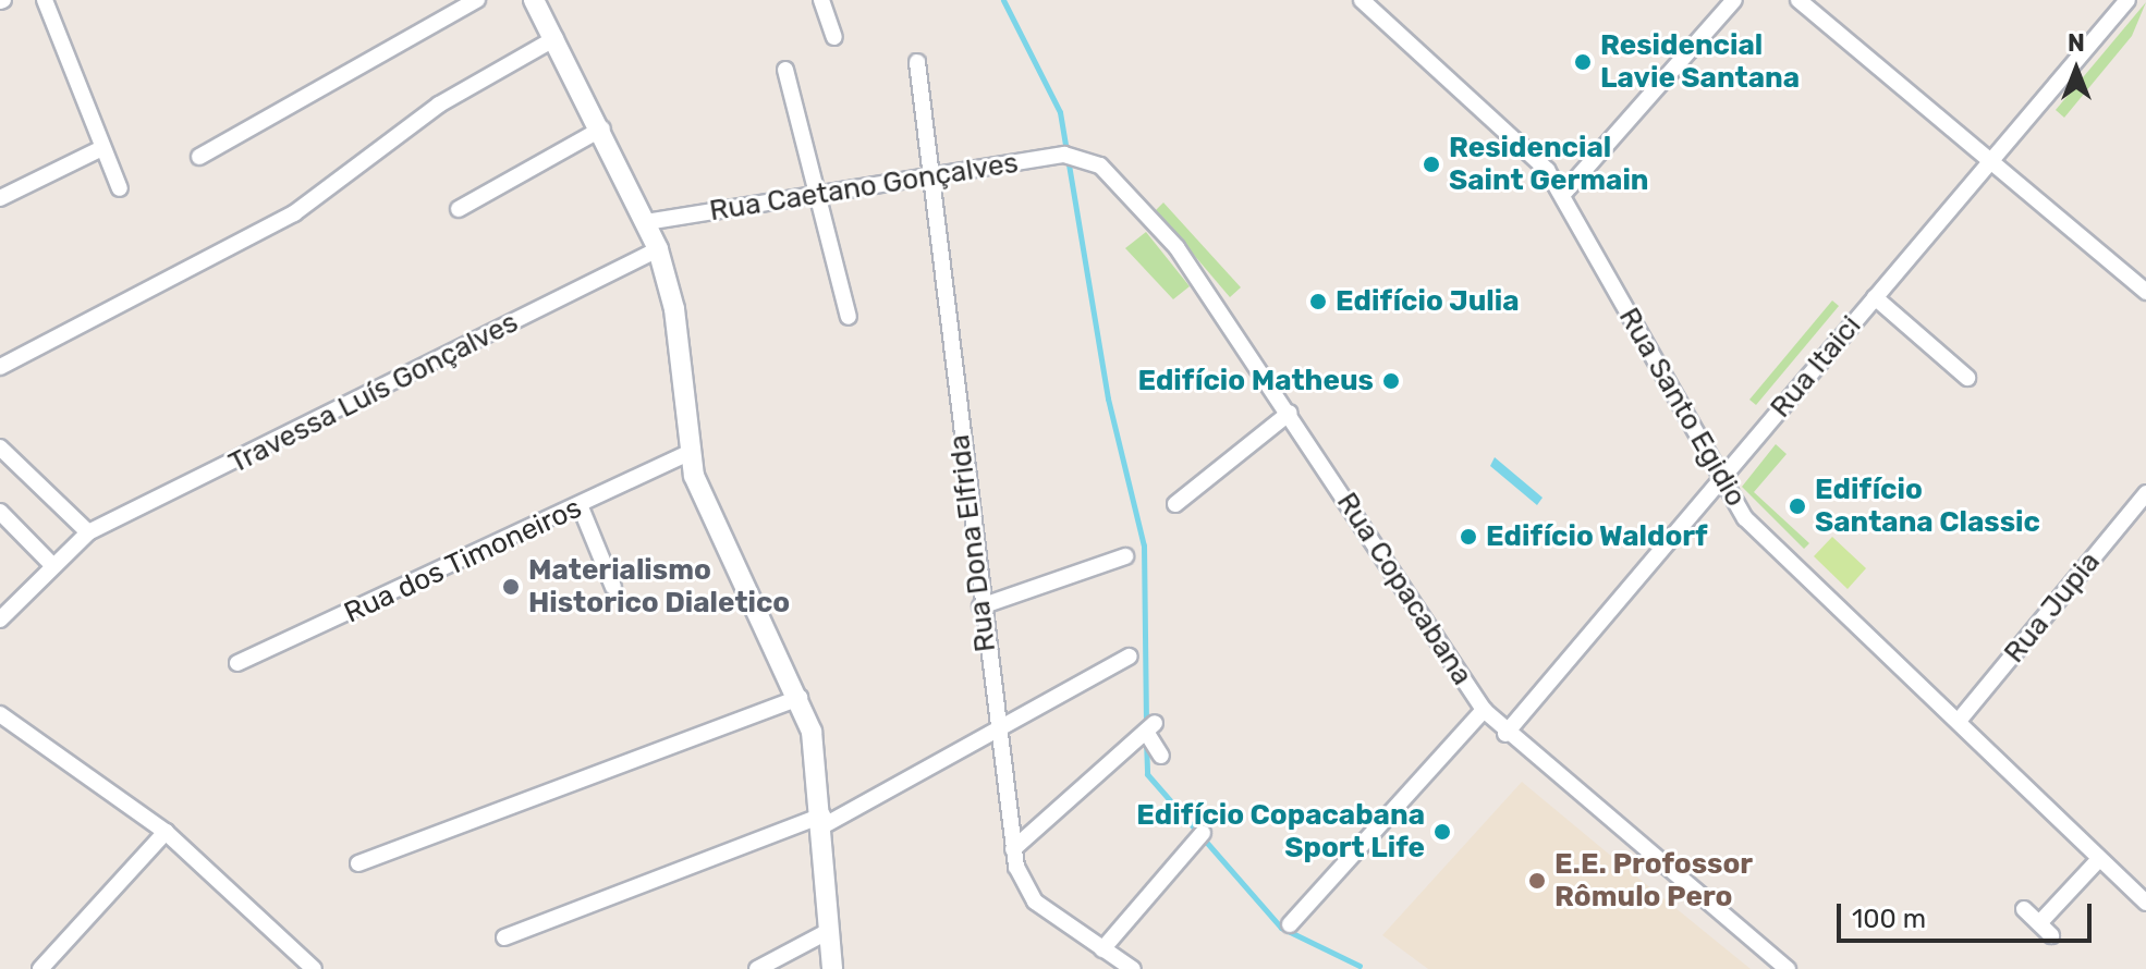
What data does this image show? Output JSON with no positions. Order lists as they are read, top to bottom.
{
  "streets": {
    "street": [
      "Rua Caetano Gonçalves",
      "Rua Itaici",
      "Travessa Luís Gonçalves",
      "Rua Santo Egidio",
      "Rua Dona Elfrida",
      "Rua dos Timoneiros",
      "Rua Copacabana",
      "Rua Jupia"
    ]
  },
  "crossings": [
    ["Rua Caetano Gonçalves", "Rua Dona Elfrida"],
    ["Rua Caetano Gonçalves", "Rua Copacabana"],
    ["Rua Itaici", "Rua Santo Egidio"],
    ["Rua Itaici", "Rua Copacabana"],
    ["Rua Santo Egidio", "Rua Jupia"]
  ],
  "places": [
    "Residencial Lavie Santana",
    "Residencial Saint Germain",
    "Edifício Julia",
    "Edifício Matheus",
    "Edifício Santana Classic",
    "Edifício Waldorf",
    "Materialismo Historico Dialetico",
    "Edifício Copacabana Sport Life",
    "E.E. Profossor Rômulo Pero"
  ],
  "scale_bar": "100 m",
  "north": "top"
}
